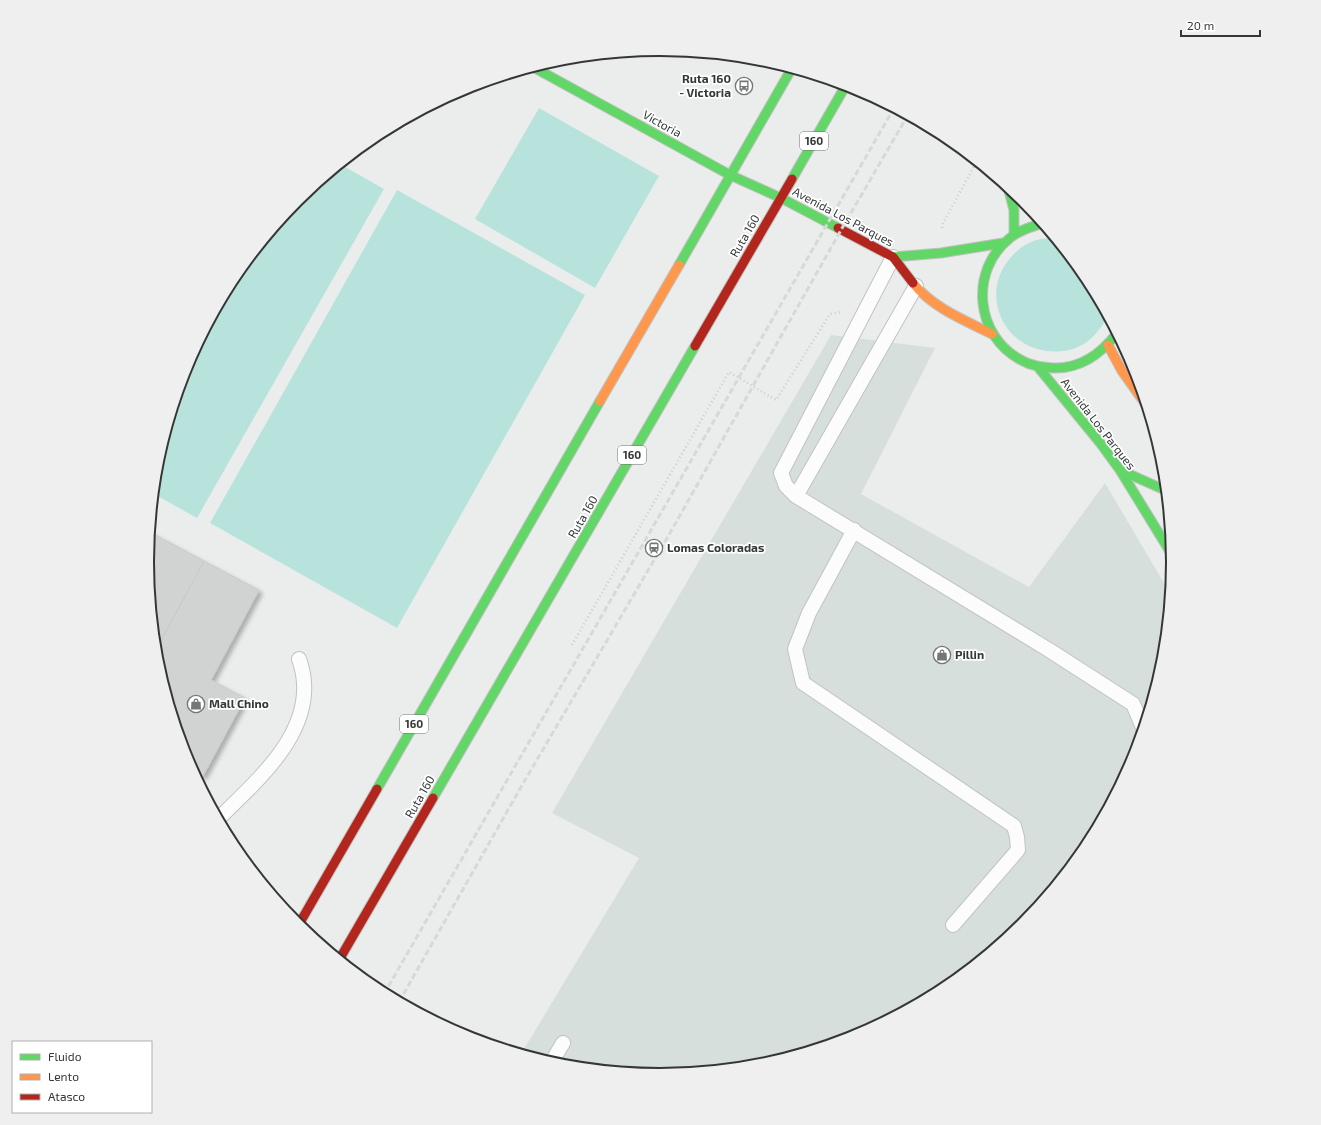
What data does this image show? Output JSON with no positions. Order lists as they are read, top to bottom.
{
  "streets": {
    "main road": [
      "Victoria",
      "160",
      "Avenida Los Parques",
      "Ruta 160"
    ]
  },
  "crossings": [
    ["Victoria", "160"],
    ["Victoria", "Avenida Los Parques"],
    ["Victoria", "Ruta 160"],
    ["Avenida Los Parques", "Ruta 160"]
  ],
  "places": {
    "bus stop": ["Ruta 160 - Victoria"],
    "station": ["Lomas Coloradas"],
    "shop": ["Pillin", "Mall Chino"]
  },
  "legend": ["Fluido", "Lento", "Atasco"],
  "scale_bar": "20 m"
}
